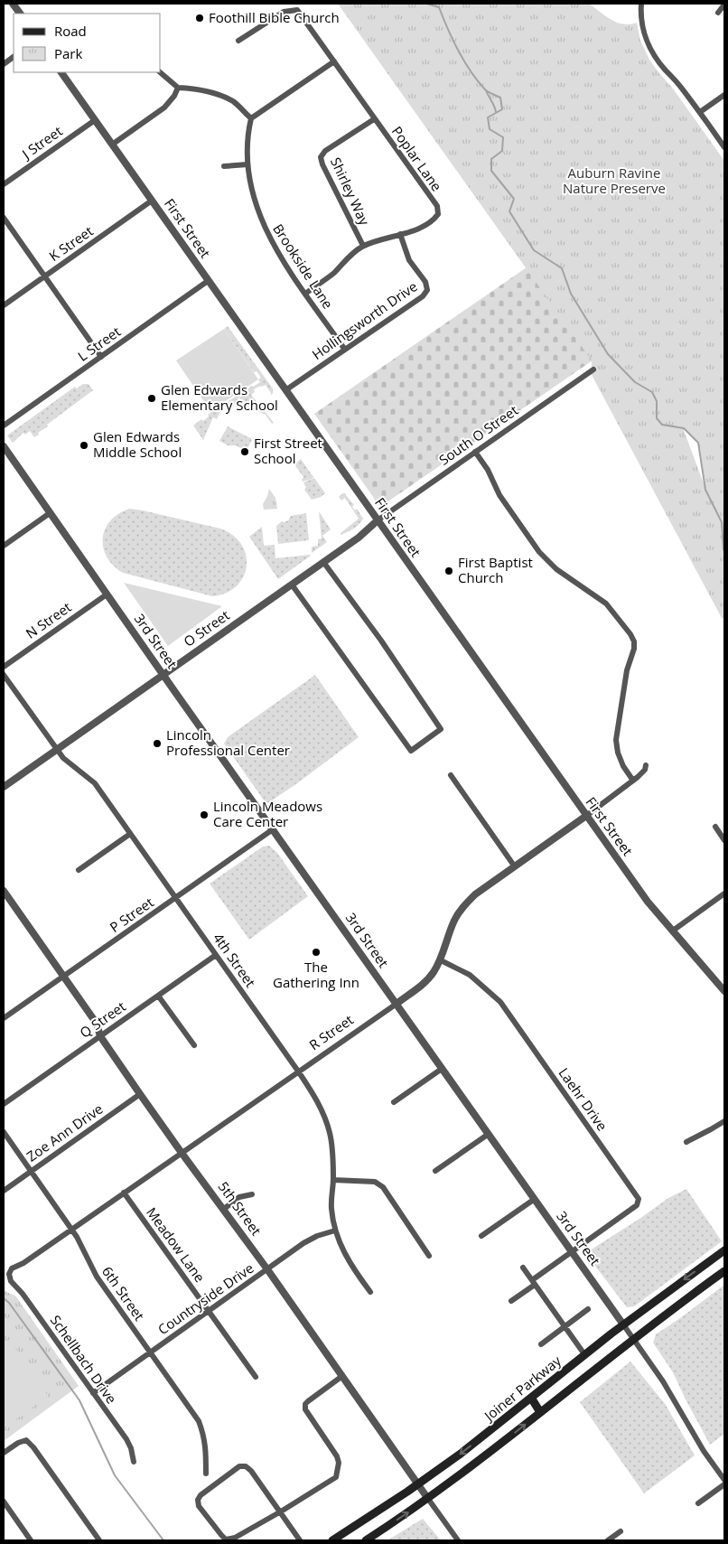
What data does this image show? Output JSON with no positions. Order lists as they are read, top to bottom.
{
  "streets": {
    "main road": ["Joiner Parkway"],
    "street": [
      "J Street",
      "Poplar Lane",
      "Shirley Way",
      "First Street",
      "K Street",
      "Brookside Lane",
      "Hollingsworth Drive",
      "L Street",
      "South O Street",
      "N Street",
      "O Street",
      "3rd Street",
      "P Street",
      "4th Street",
      "Q Street",
      "R Street",
      "Laehr Drive",
      "Zoe Ann Drive",
      "5th Street",
      "Meadow Lane",
      "6th Street",
      "Countryside Drive",
      "Schellbach Drive"
    ]
  },
  "crossings": [
    ["J Street", "First Street"],
    ["Poplar Lane", "Shirley Way"],
    ["Poplar Lane", "Brookside Lane"],
    ["Poplar Lane", "Hollingsworth Drive"],
    ["First Street", "K Street"],
    ["First Street", "Hollingsworth Drive"],
    ["First Street", "L Street"],
    ["First Street", "South O Street"],
    ["First Street", "O Street"],
    ["First Street", "R Street"],
    ["Brookside Lane", "Hollingsworth Drive"],
    ["South O Street", "O Street"],
    ["N Street", "3rd Street"],
    ["O Street", "3rd Street"],
    ["O Street", "4th Street"],
    ["3rd Street", "P Street"],
    ["3rd Street", "R Street"],
    ["3rd Street", "Laehr Drive"],
    ["3rd Street", "Joiner Parkway"],
    ["P Street", "4th Street"],
    ["P Street", "5th Street"],
    ["4th Street", "Q Street"],
    ["4th Street", "R Street"],
    ["4th Street", "Countryside Drive"],
    ["Q Street", "5th Street"],
    ["R Street", "Laehr Drive"],
    ["R Street", "5th Street"],
    ["R Street", "Meadow Lane"],
    ["R Street", "6th Street"],
    ["R Street", "Schellbach Drive"],
    ["Zoe Ann Drive", "5th Street"],
    ["Zoe Ann Drive", "6th Street"],
    ["5th Street", "Countryside Drive"],
    ["5th Street", "Joiner Parkway"],
    ["Meadow Lane", "Countryside Drive"],
    ["6th Street", "Countryside Drive"],
    ["Countryside Drive", "Schellbach Drive"]
  ],
  "parks": ["Auburn Ravine Nature Preserve"],
  "places": [
    "Foothill Bible Church",
    "Glen Edwards Elementary School",
    "Glen Edwards Middle School",
    "First Street School",
    "First Baptist Church",
    "Lincoln Professional Center",
    "Lincoln Meadows Care Center",
    "The Gathering Inn"
  ],
  "legend": ["Road", "Park"]
}
